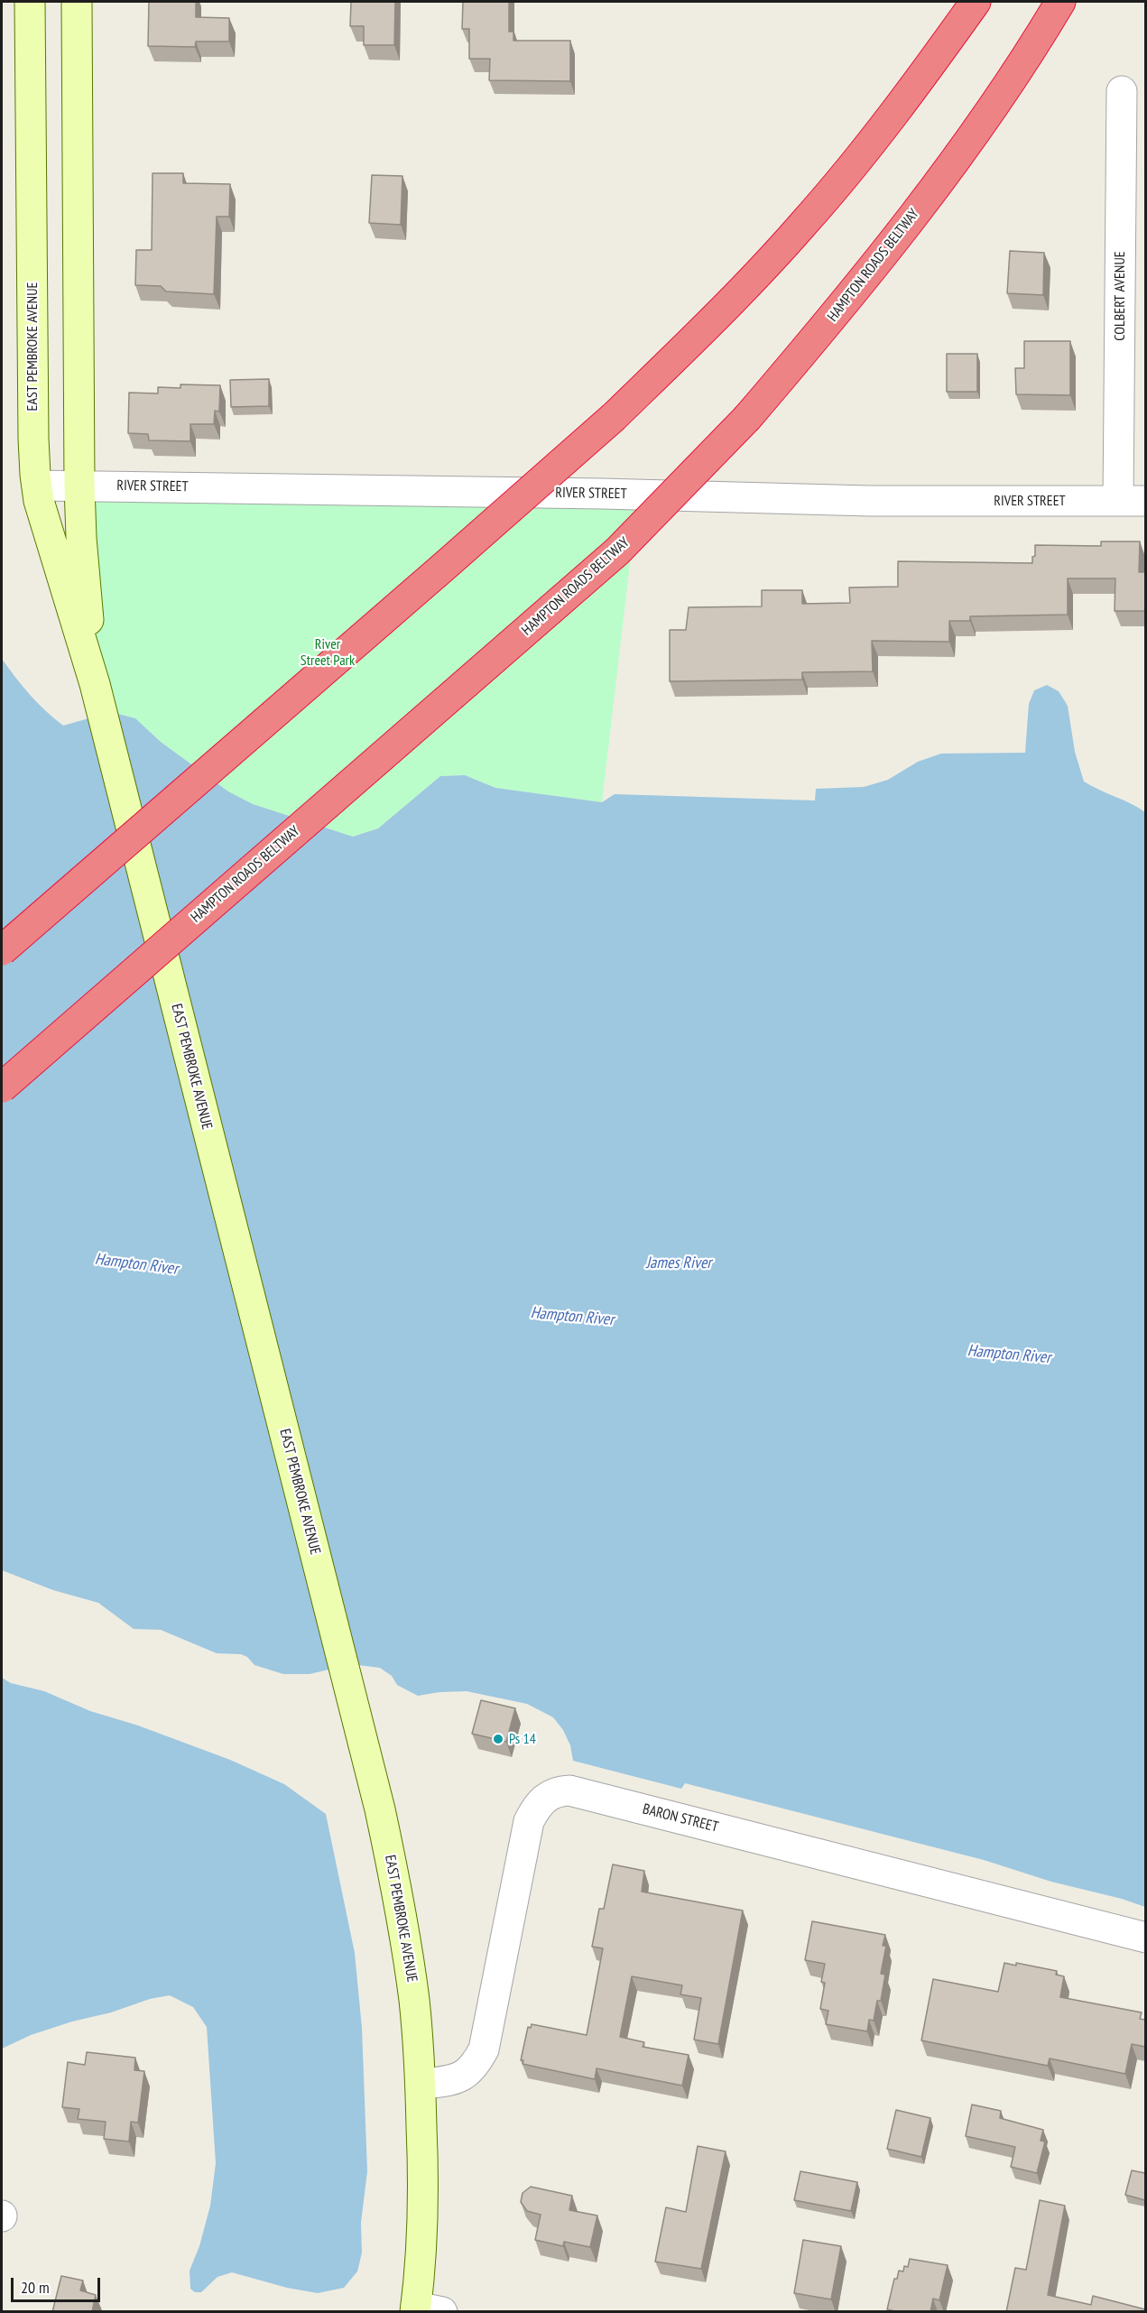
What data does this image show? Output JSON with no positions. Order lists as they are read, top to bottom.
{
  "streets": {
    "highway": ["HAMPTON ROADS BELTWAY"],
    "main road": ["EAST PEMBROKE AVENUE"],
    "street": ["COLBERT AVENUE", "RIVER STREET", "BARON STREET"]
  },
  "crossings": [
    ["COLBERT AVENUE", "RIVER STREET"],
    ["EAST PEMBROKE AVENUE", "RIVER STREET"],
    ["EAST PEMBROKE AVENUE", "BARON STREET"]
  ],
  "water": ["James River", "Hampton River"],
  "parks": ["River Street Park"],
  "places": ["Ps 14"],
  "scale_bar": "20 m"
}
